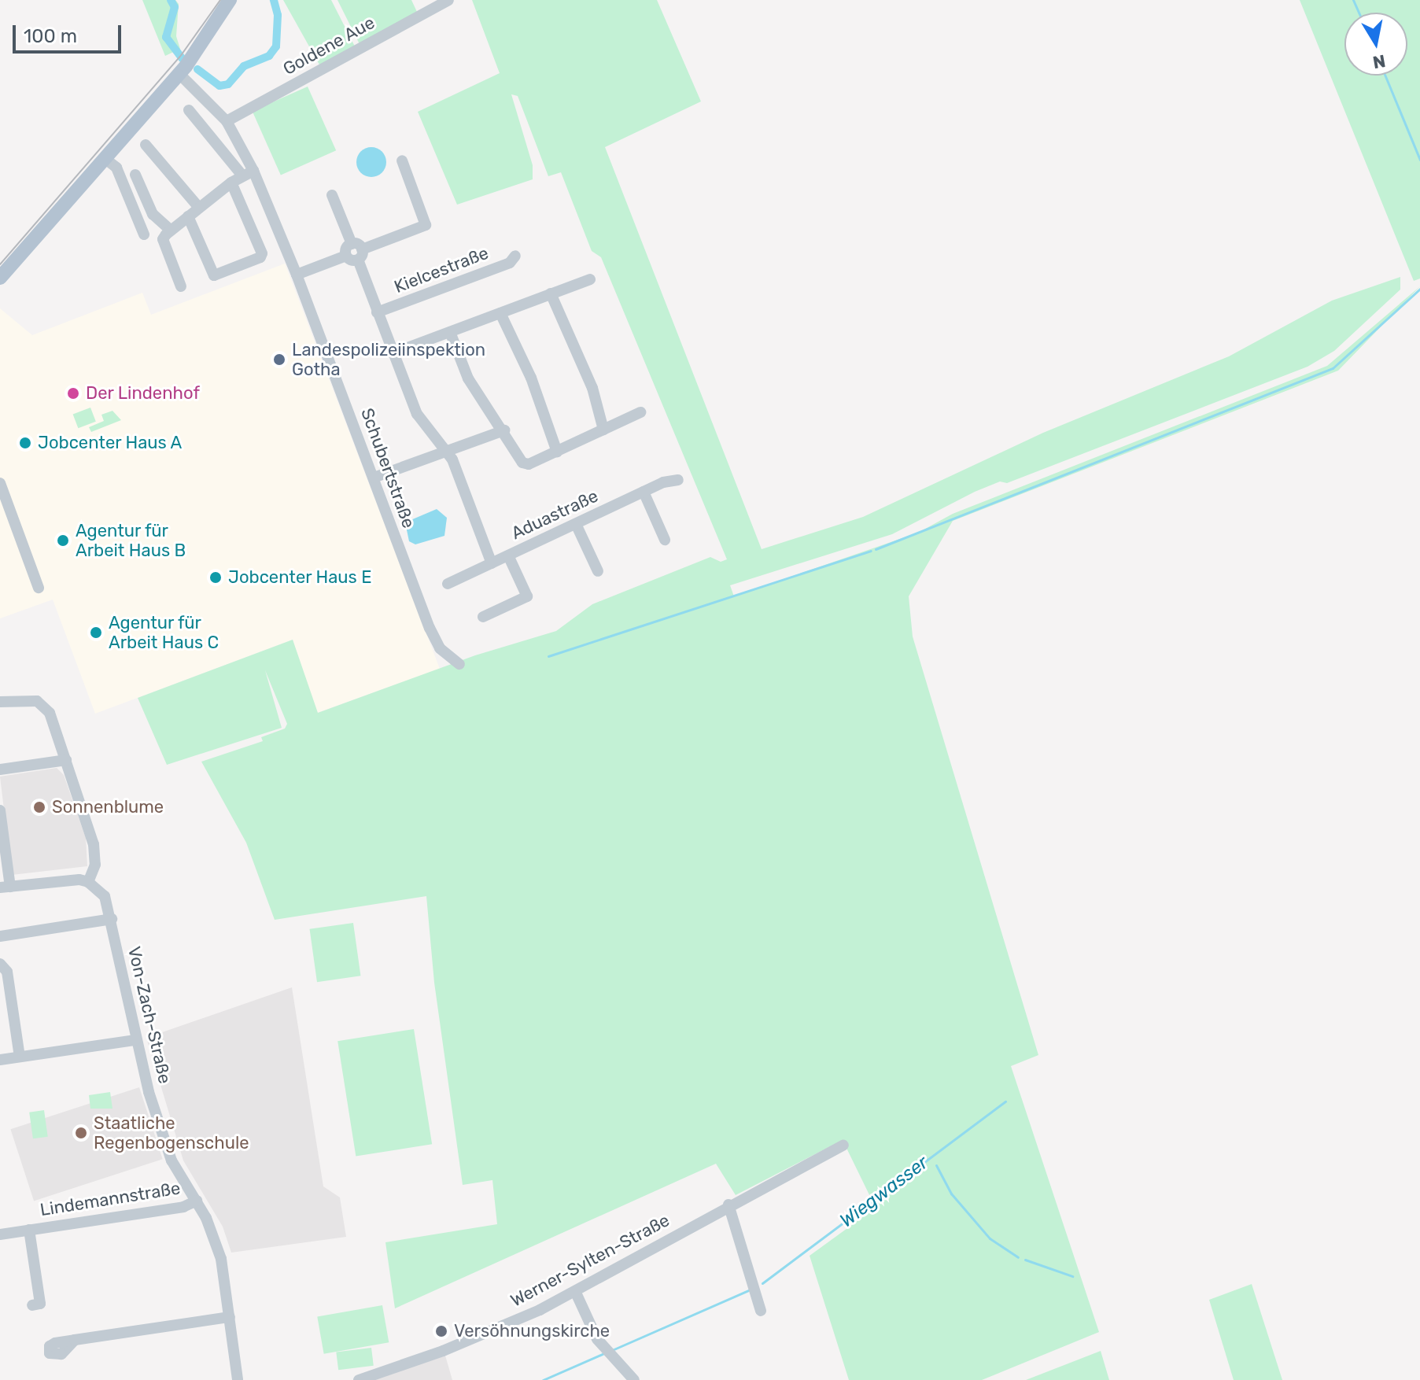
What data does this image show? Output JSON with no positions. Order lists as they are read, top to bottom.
{
  "streets": {
    "street": [
      "Goldene Aue",
      "Kielcestraße",
      "Schubertstraße",
      "Aduastraße",
      "Von-Zach-Straße",
      "Lindemannstraße",
      "Werner-Sylten-Straße"
    ]
  },
  "crossings": [
    ["Goldene Aue", "Schubertstraße"],
    ["Von-Zach-Straße", "Lindemannstraße"]
  ],
  "water": ["Wiegwasser"],
  "places": [
    "Landespolizeiinspektion Gotha",
    "Der Lindenhof",
    "Jobcenter Haus A",
    "Agentur für Arbeit Haus B",
    "Jobcenter Haus E",
    "Agentur für Arbeit Haus C",
    "Sonnenblume",
    "Staatliche Regenbogenschule",
    "Versöhnungskirche"
  ],
  "scale_bar": "100 m",
  "north": "bottom"
}
